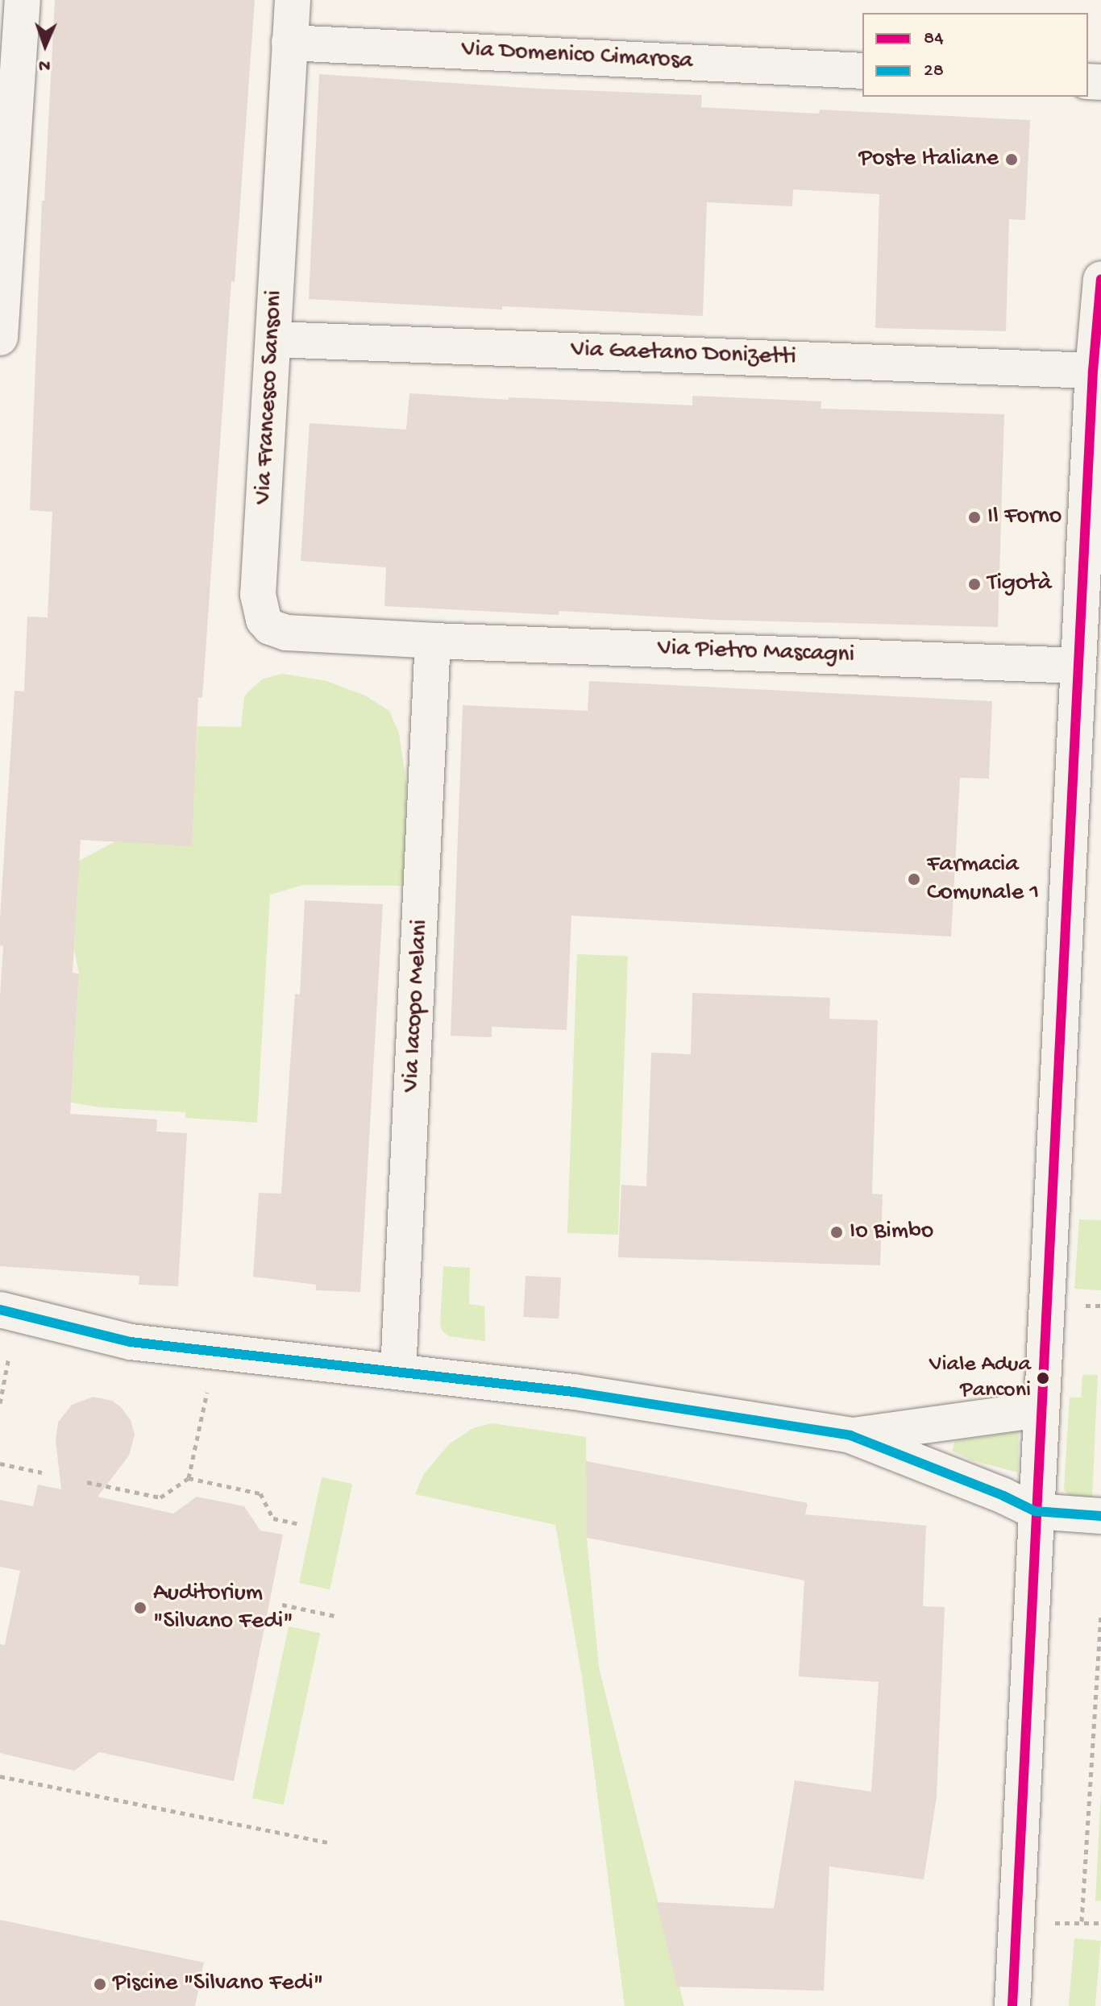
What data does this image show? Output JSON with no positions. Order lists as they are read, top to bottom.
{
  "streets": {
    "street": [
      "Via Domenico Cimarosa",
      "Via Gaetano Donizetti",
      "Via Francesco Sansoni",
      "Via Pietro Mascagni",
      "Via Iacopo Melani"
    ]
  },
  "crossings": [
    ["Via Domenico Cimarosa", "Via Francesco Sansoni"],
    ["Via Gaetano Donizetti", "Via Francesco Sansoni"],
    ["Via Francesco Sansoni", "Via Pietro Mascagni"],
    ["Via Francesco Sansoni", "Via Iacopo Melani"],
    ["Via Pietro Mascagni", "Via Iacopo Melani"]
  ],
  "places": [
    "Poste Italiane",
    "Il Forno",
    "Tigotà",
    "Farmacia Comunale 1",
    "Io Bimbo",
    "Viale Adua Panconi",
    "Auditorium \"Silvano Fedi\"",
    "Piscine \"Silvano Fedi\""
  ],
  "lines": ["transit line 84", "transit line 28"],
  "legend": ["84", "28"],
  "north": "bottom"
}
